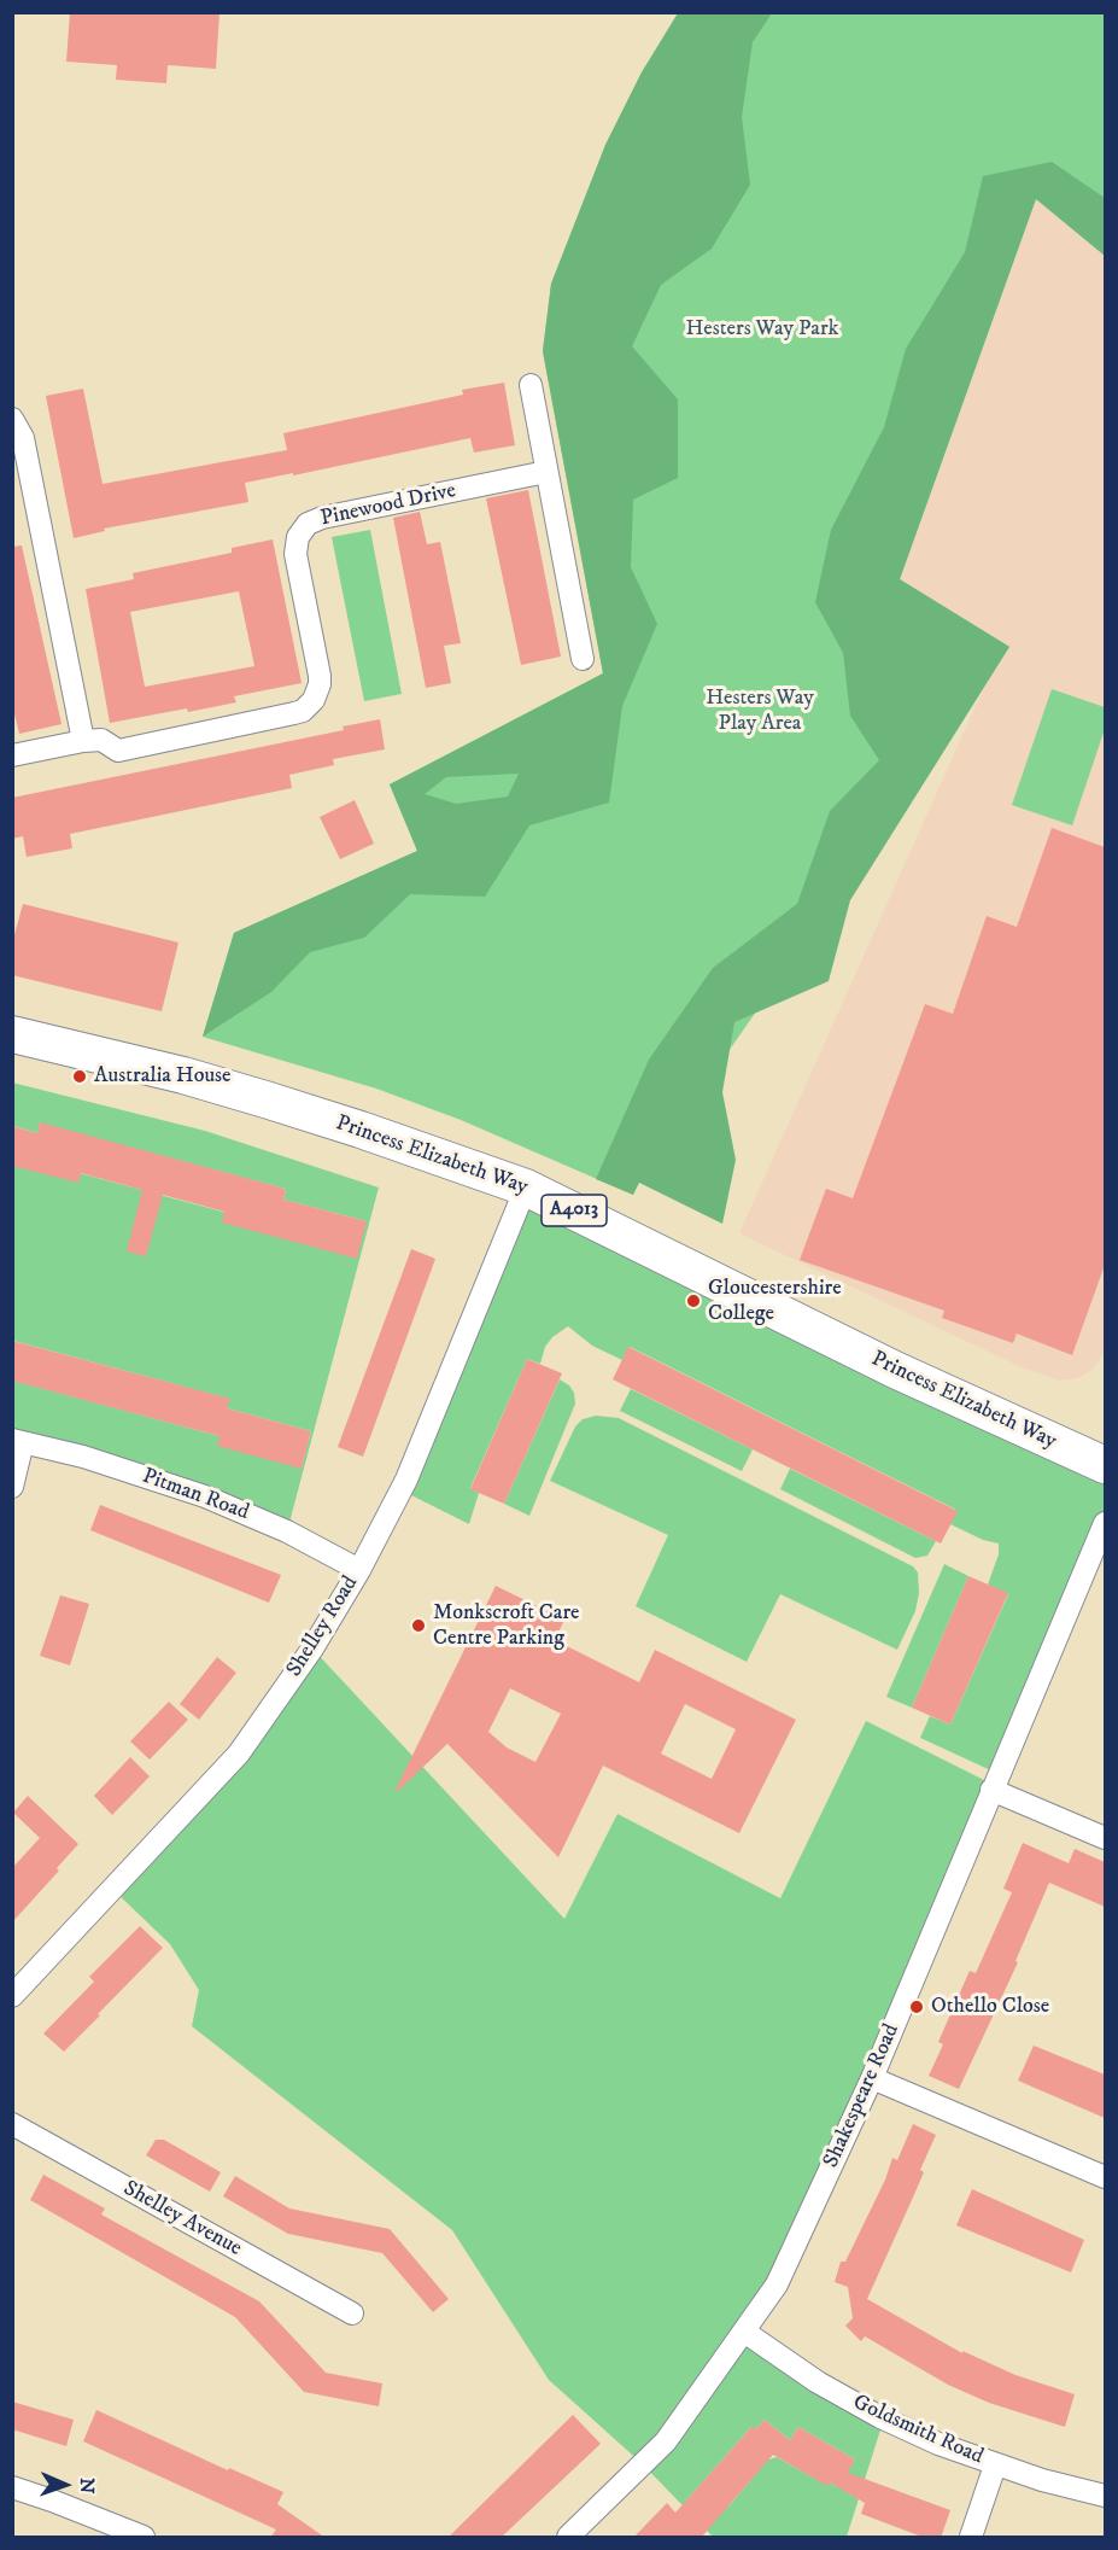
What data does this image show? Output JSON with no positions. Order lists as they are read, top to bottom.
{
  "streets": {
    "main road": ["Princess Elizabeth Way", "A4013"],
    "street": [
      "Pinewood Drive",
      "Pitman Road",
      "Shelley Road",
      "Shakespeare Road",
      "Shelley Avenue",
      "Goldsmith Road"
    ]
  },
  "crossings": [
    ["Princess Elizabeth Way", "Shelley Road"],
    ["Pitman Road", "Shelley Road"],
    ["Shakespeare Road", "Goldsmith Road"]
  ],
  "parks": ["Hesters Way Park", "Hesters Way Play Area"],
  "places": [
    "Australia House",
    "Gloucestershire College",
    "Monkscroft Care Centre Parking",
    "Othello Close"
  ],
  "north": "right"
}
